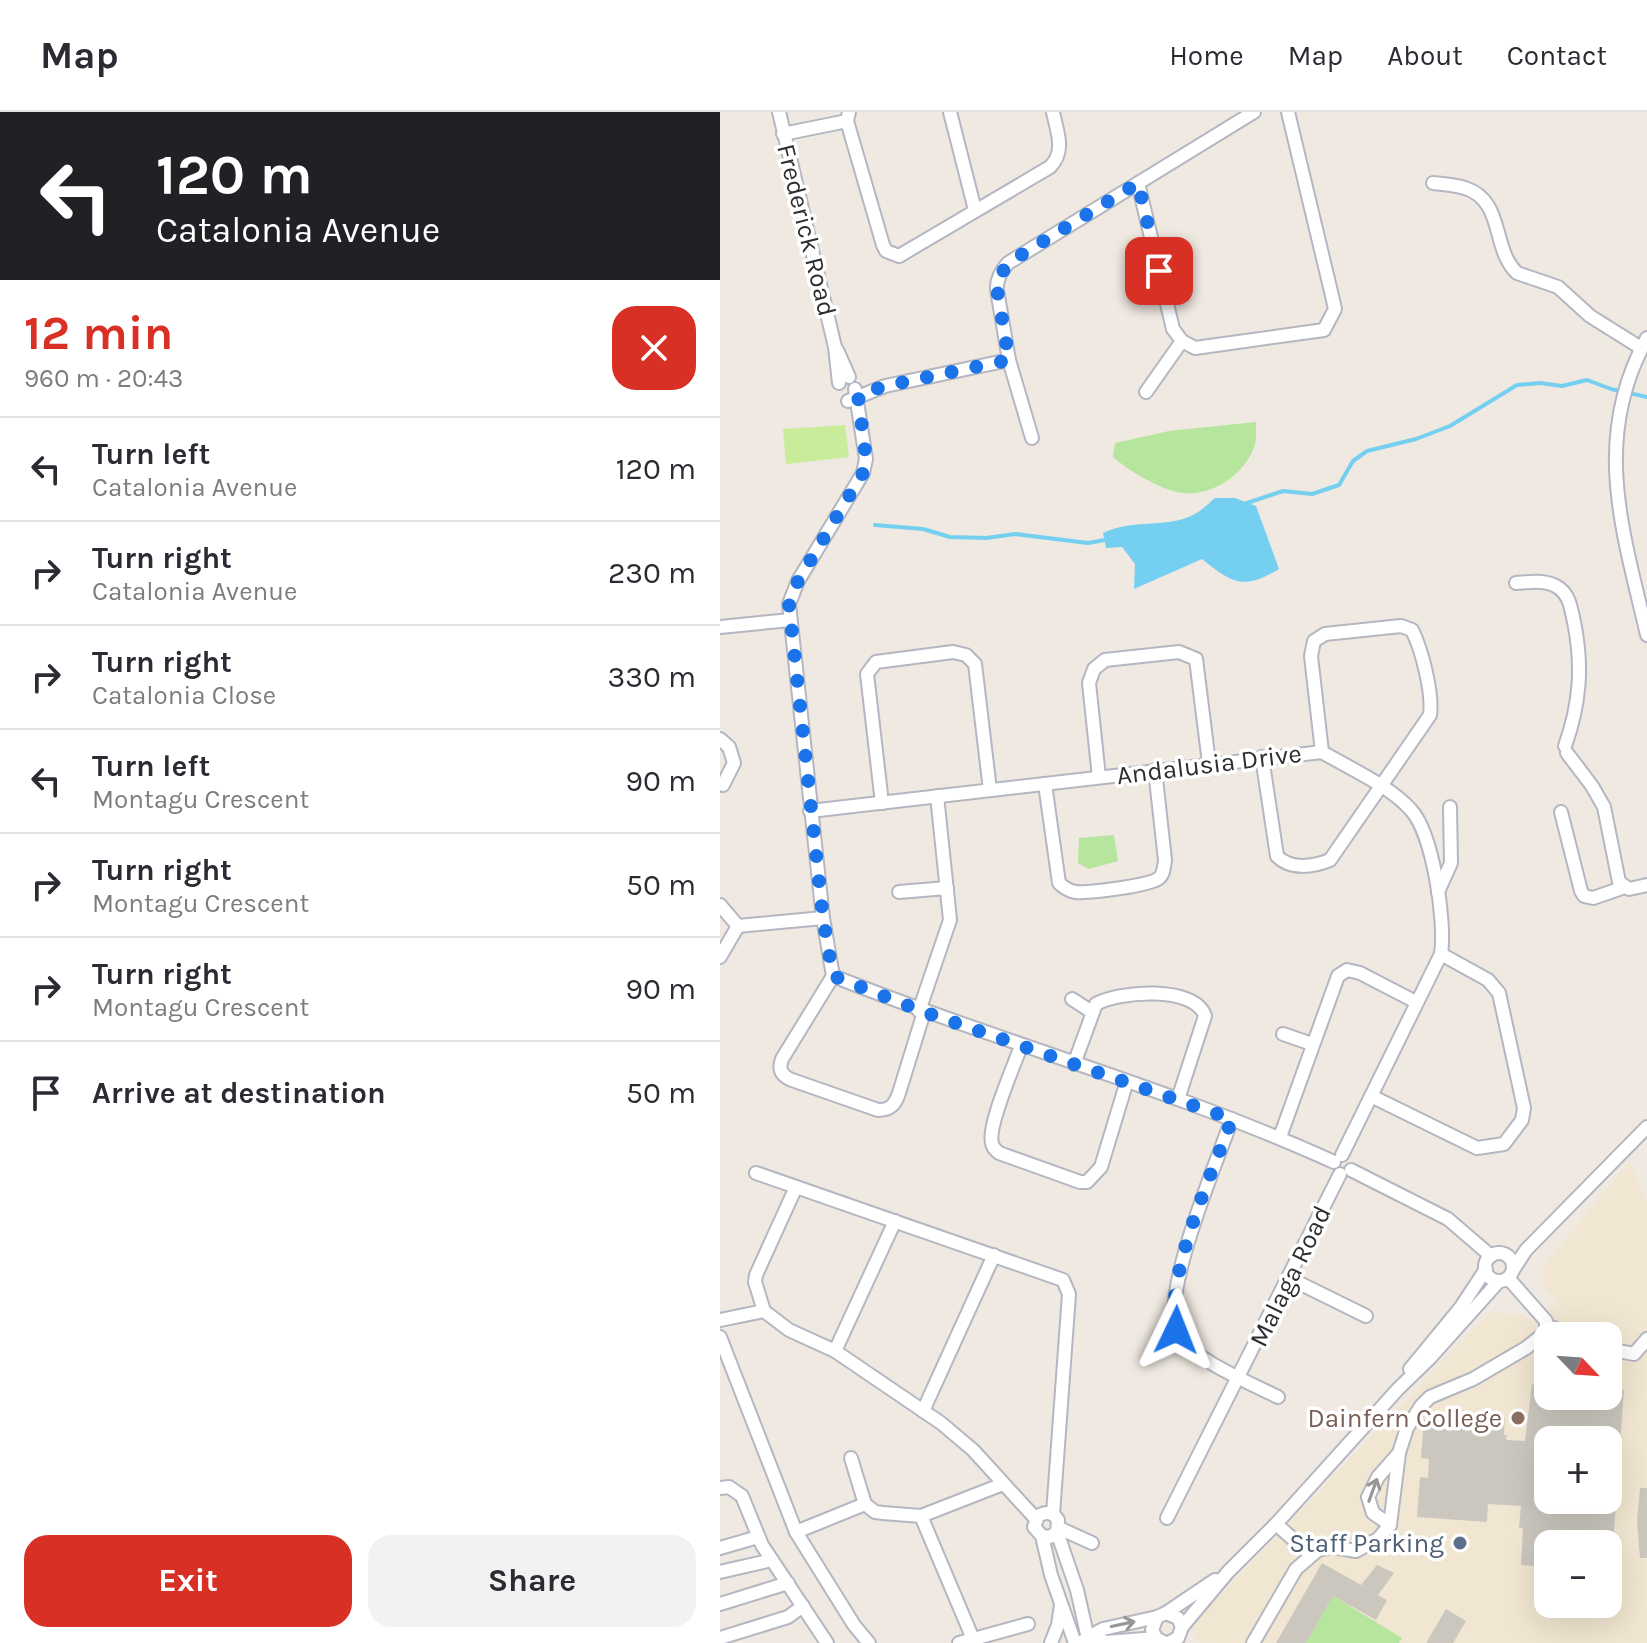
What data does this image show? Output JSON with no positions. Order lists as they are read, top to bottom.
{
  "streets": {
    "street": ["Frederick Road", "Andalusia Drive", "Malaga Road"]
  },
  "places": ["Dainfern College", "Staff Parking"],
  "north": "bottom right",
  "page": {
    "header": "Map",
    "nav": [
      "Home",
      "Map",
      "About",
      "Contact"
    ],
    "turn": ["120 m", "Catalonia Avenue"],
    "heading": ["12 min", "960 m · 20:43"],
    "list": [
      {
        "name": "Turn left",
        "note": "Catalonia Avenue",
        "value": "120 m"
      },
      {
        "name": "Turn right",
        "note": "Catalonia Avenue",
        "value": "230 m"
      },
      {
        "name": "Turn right",
        "note": "Catalonia Close",
        "value": "330 m"
      },
      {
        "name": "Turn left",
        "note": "Montagu Crescent",
        "value": "90 m"
      },
      {
        "name": "Turn right",
        "note": "Montagu Crescent",
        "value": "50 m"
      },
      {
        "name": "Turn right",
        "note": "Montagu Crescent",
        "value": "90 m"
      },
      {
        "name": "Arrive at destination",
        "value": "50 m"
      }
    ],
    "map_buttons": ["+", "−"],
    "buttons": ["Exit", "Share"]
  }
}
